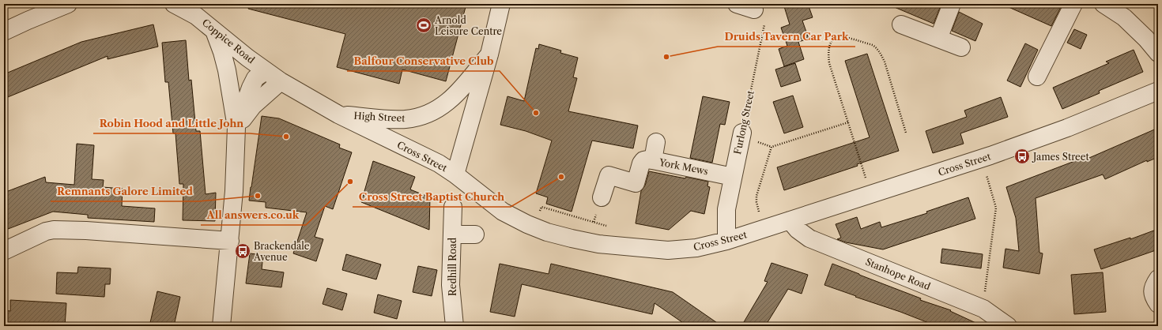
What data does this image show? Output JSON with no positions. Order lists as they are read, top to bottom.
{
  "streets": {
    "street": [
      "Coppice Road",
      "High Street",
      "Furlong Street",
      "Cross Street",
      "York Mews",
      "Redhill Road",
      "Stanhope Road"
    ]
  },
  "crossings": [
    ["Coppice Road", "Cross Street"],
    ["High Street", "Cross Street"],
    ["Furlong Street", "Cross Street"],
    ["Furlong Street", "York Mews"],
    ["Cross Street", "Stanhope Road"]
  ],
  "places": {
    "sports": ["Arnold Leisure Centre"],
    "other": [
      "Druids Tavern Car Park",
      "Balfour Conservative Club",
      "Robin Hood and Little John",
      "Cross Street Baptist Church",
      "All answers.co.uk",
      "Remnants Galore Limited"
    ],
    "bus stop": ["James Street", "Brackendale Avenue"]
  }
}
